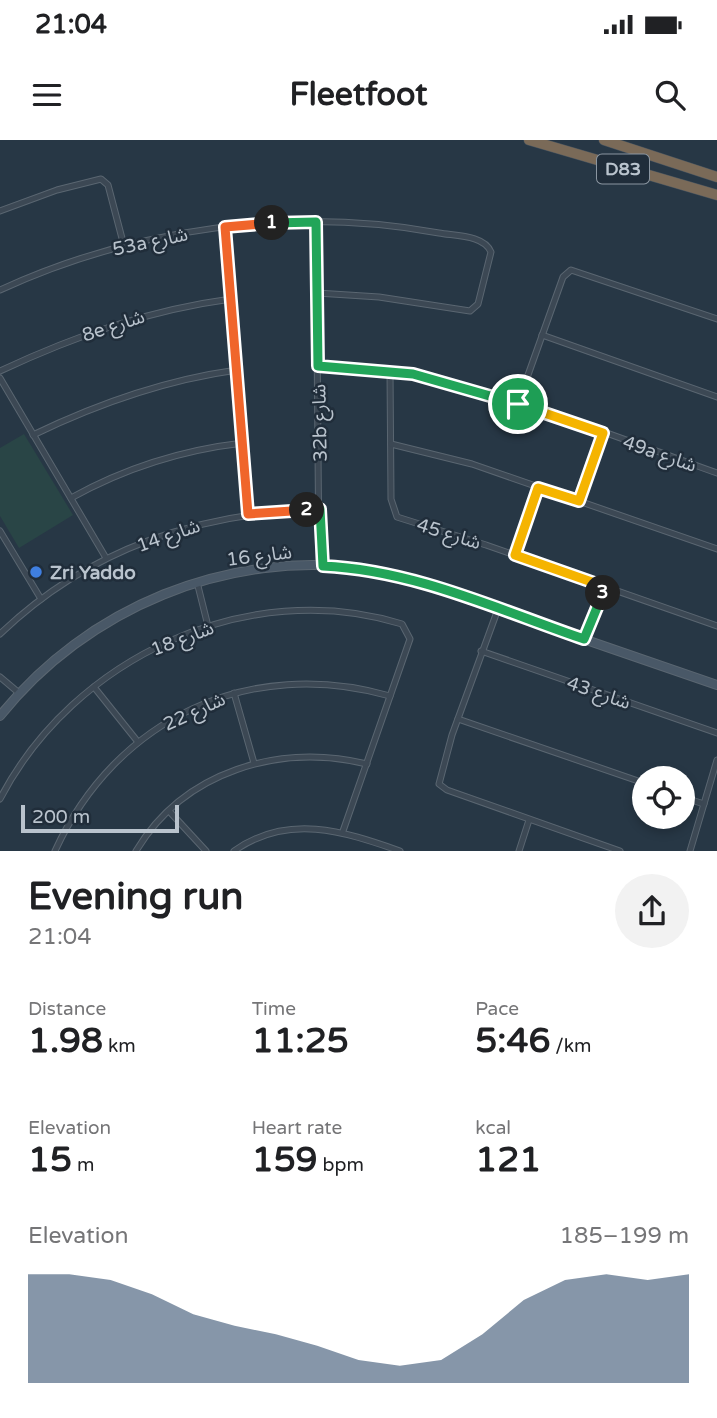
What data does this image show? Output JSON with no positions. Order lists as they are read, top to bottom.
{
  "streets": {
    "highway": ["D83"],
    "street": [
      "53a شارع",
      "8e شارع",
      "32b شارع",
      "49a شارع",
      "شارع 45",
      "شارع 14",
      "شارع 16",
      "شارع 18",
      "شارع 43",
      "شارع 22"
    ]
  },
  "crossings": [
    ["53a شارع", "32b شارع"],
    ["32b شارع", "49a شارع"],
    ["32b شارع", "شارع 14"],
    ["32b شارع", "شارع 16"],
    ["شارع 18", "شارع 22"]
  ],
  "places": ["Zri Yaddo"],
  "scale_bar": "200 m",
  "page": {
    "status": "21:04",
    "header": "Fleetfoot",
    "pins": ["1", "2", "3"],
    "scale": "200 m",
    "heading": ["Evening run", "21:04"],
    "stats": [
      ["Distance", "1.98 km"],
      ["Time", "11:25"],
      ["Pace", "5:46 /km"],
      ["Elevation", "15 m"],
      ["Heart rate", "159 bpm"],
      ["kcal", "121"]
    ],
    "chart": ["Elevation", "185–199 m"]
  }
}
